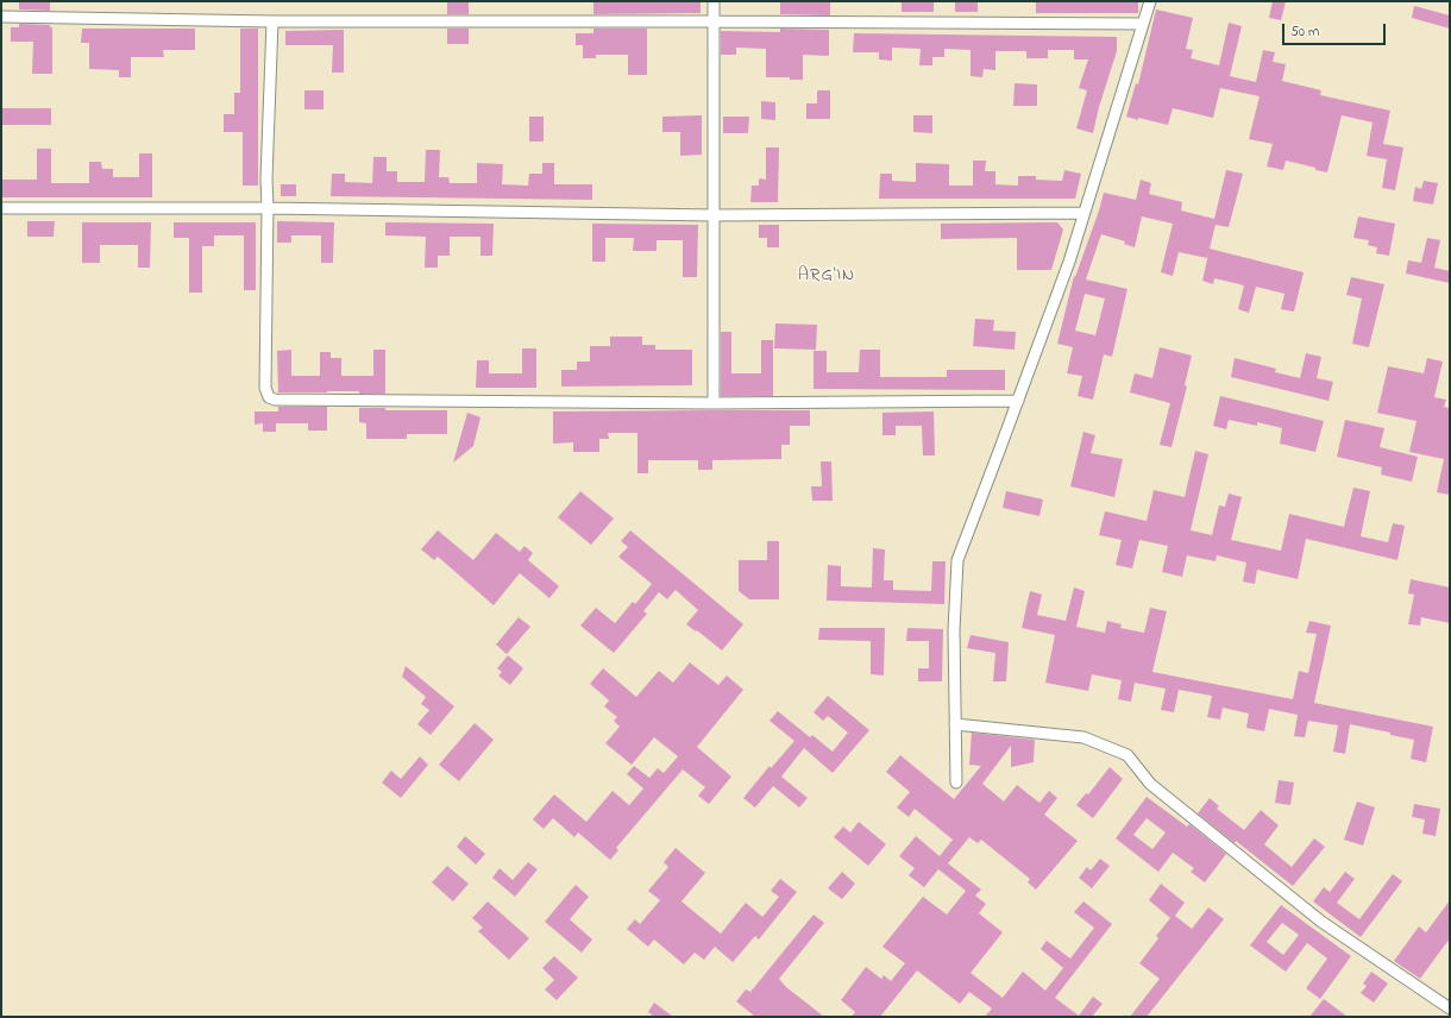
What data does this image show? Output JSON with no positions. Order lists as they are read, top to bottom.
{
  "districts": ["ARG'IN"],
  "scale_bar": "50 m"
}
